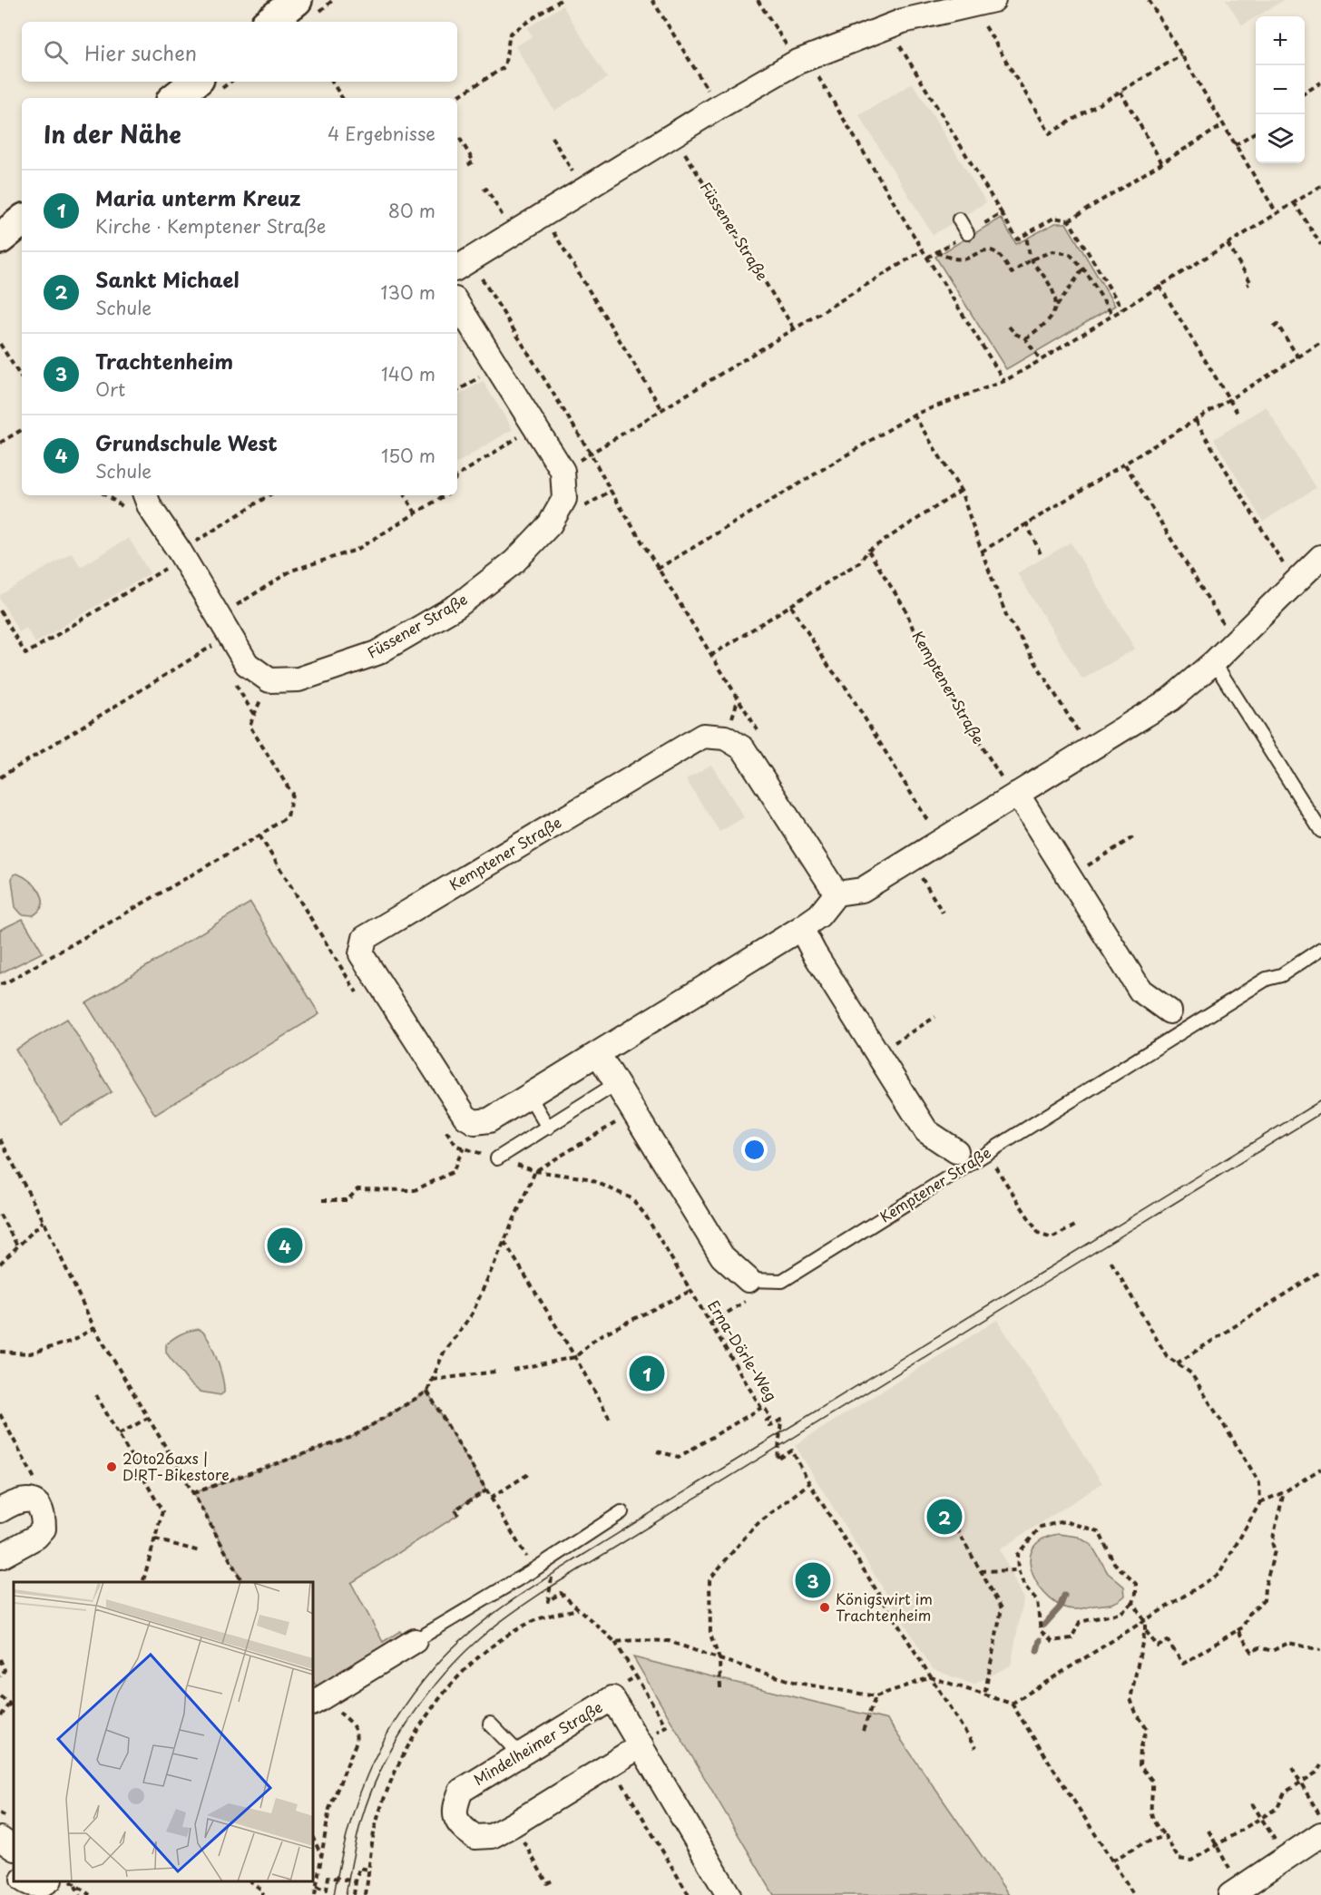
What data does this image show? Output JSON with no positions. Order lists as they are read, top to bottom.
{
  "streets": {
    "street": ["Füssener Straße", "Kemptener Straße", "Mindelheimer Straße"],
    "path": ["Erna-Dörle-Weg"]
  },
  "places": ["20to26axs | D!RT-Bikestore", "Königswirt im Trachtenheim"],
  "page": {
    "map_buttons": ["+", "−"],
    "search": "Hier suchen",
    "heading": ["In der Nähe", "4 Ergebnisse"],
    "list": [
      {
        "mark": "1",
        "name": "Maria unterm Kreuz",
        "note": "Kirche · Kemptener Straße",
        "value": "80 m"
      },
      {
        "mark": "2",
        "name": "Sankt Michael",
        "note": "Schule",
        "value": "130 m"
      },
      {
        "mark": "3",
        "name": "Trachtenheim",
        "note": "Ort",
        "value": "140 m"
      },
      {
        "mark": "4",
        "name": "Grundschule West",
        "note": "Schule",
        "value": "150 m"
      }
    ],
    "pins": [
      "4",
      "1",
      "2",
      "3"
    ]
  }
}
